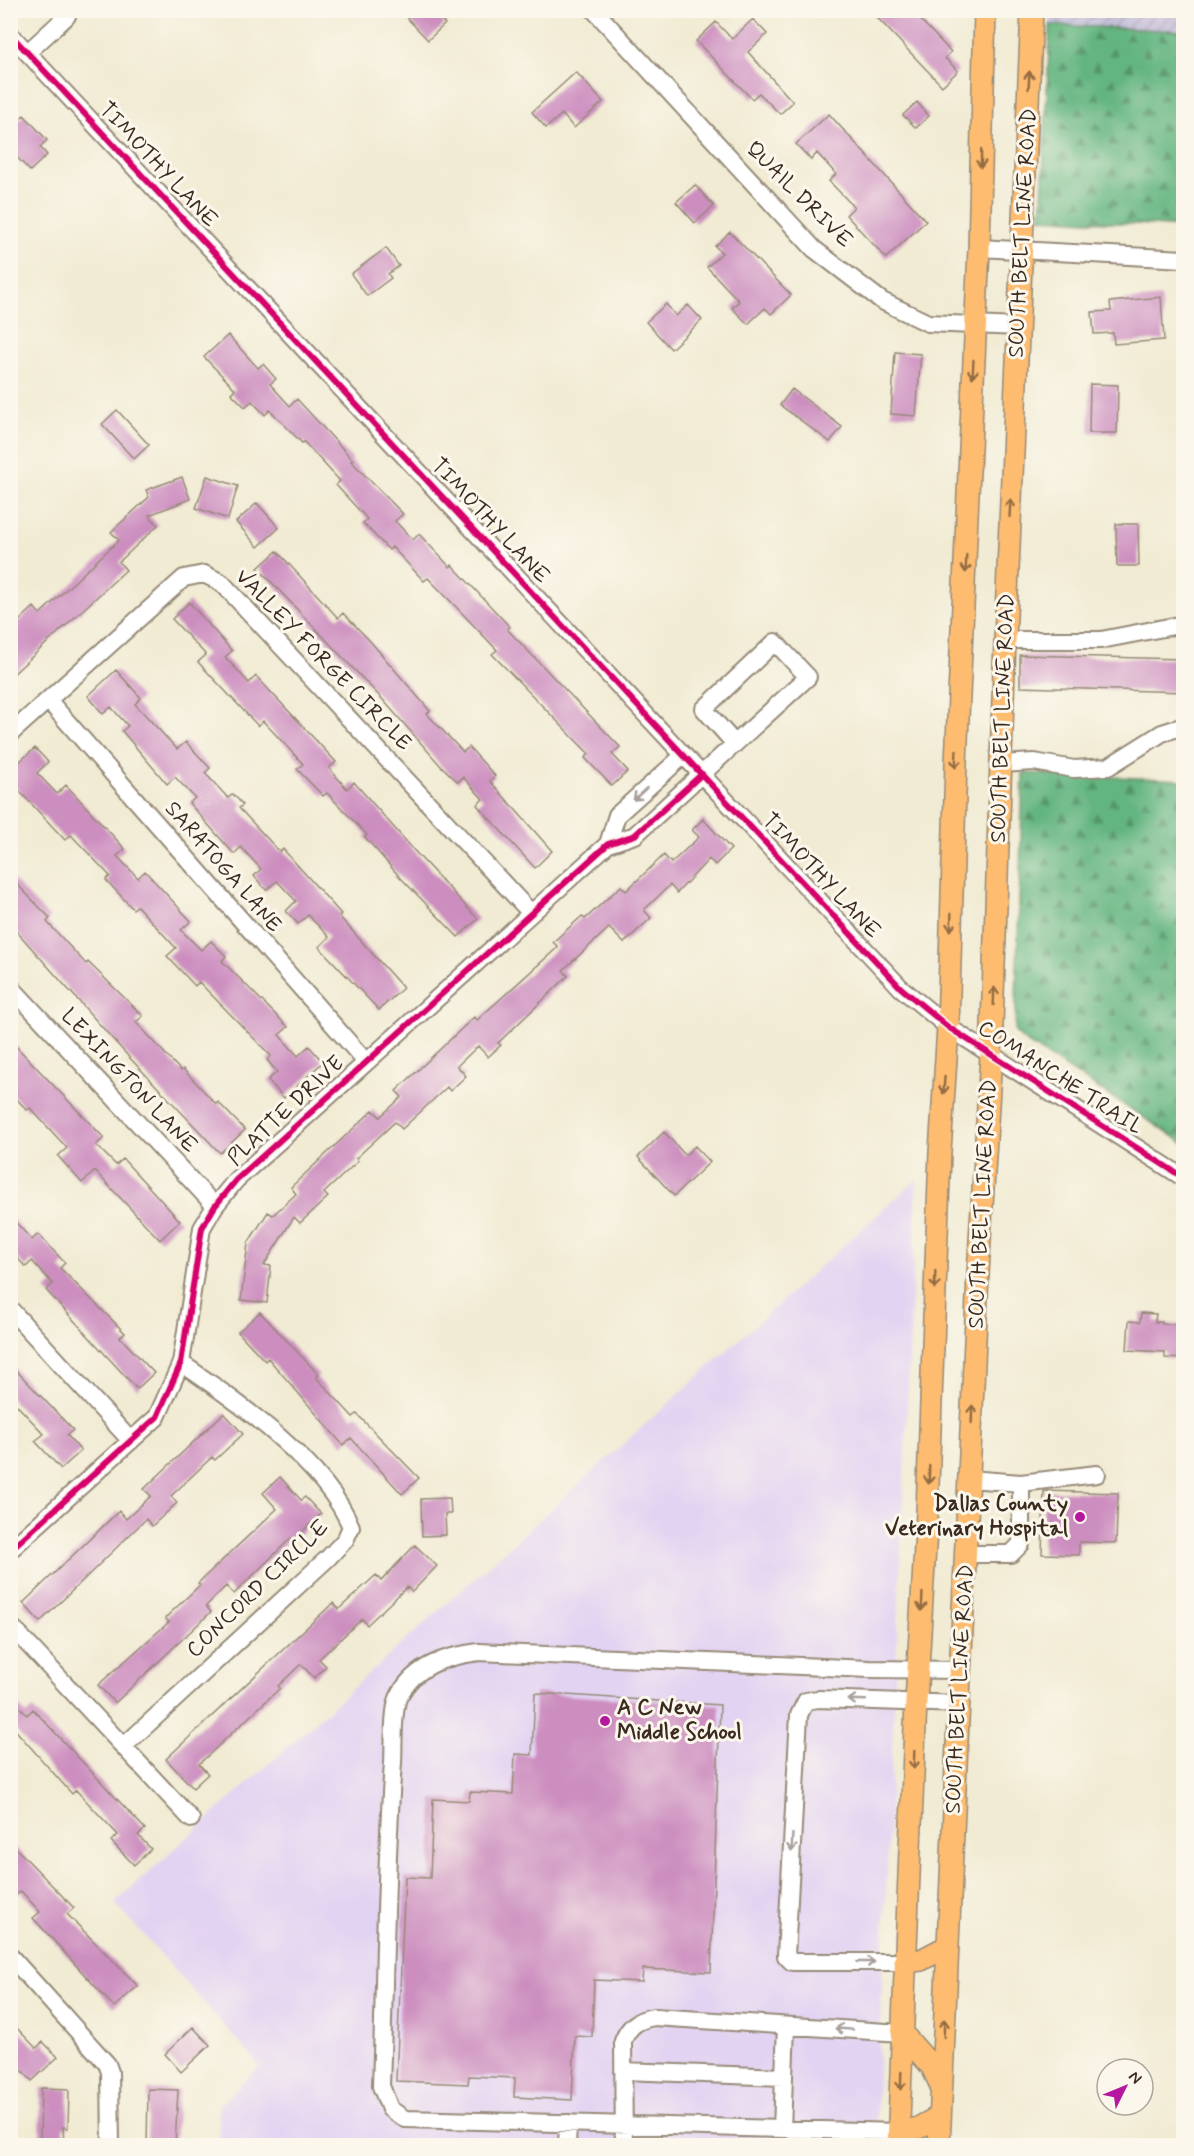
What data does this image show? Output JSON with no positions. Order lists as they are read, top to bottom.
{
  "streets": {
    "main road": ["SOUTH BELT LINE ROAD"],
    "street": [
      "TIMOTHY LANE",
      "QUAIL DRIVE",
      "VALLEY FORGE CIRCLE",
      "SARATOGA LANE",
      "COMANCHE TRAIL",
      "LEXINGTON LANE",
      "PLATTE DRIVE",
      "CONCORD CIRCLE"
    ]
  },
  "crossings": [
    ["TIMOTHY LANE", "SOUTH BELT LINE ROAD"],
    ["TIMOTHY LANE", "COMANCHE TRAIL"],
    ["TIMOTHY LANE", "PLATTE DRIVE"],
    ["QUAIL DRIVE", "SOUTH BELT LINE ROAD"],
    ["SOUTH BELT LINE ROAD", "COMANCHE TRAIL"],
    ["VALLEY FORGE CIRCLE", "SARATOGA LANE"],
    ["VALLEY FORGE CIRCLE", "PLATTE DRIVE"],
    ["SARATOGA LANE", "PLATTE DRIVE"],
    ["LEXINGTON LANE", "PLATTE DRIVE"],
    ["PLATTE DRIVE", "CONCORD CIRCLE"]
  ],
  "places": ["Dallas County Veterinary Hospital", "A C New Middle School"],
  "north": "top right"
}
